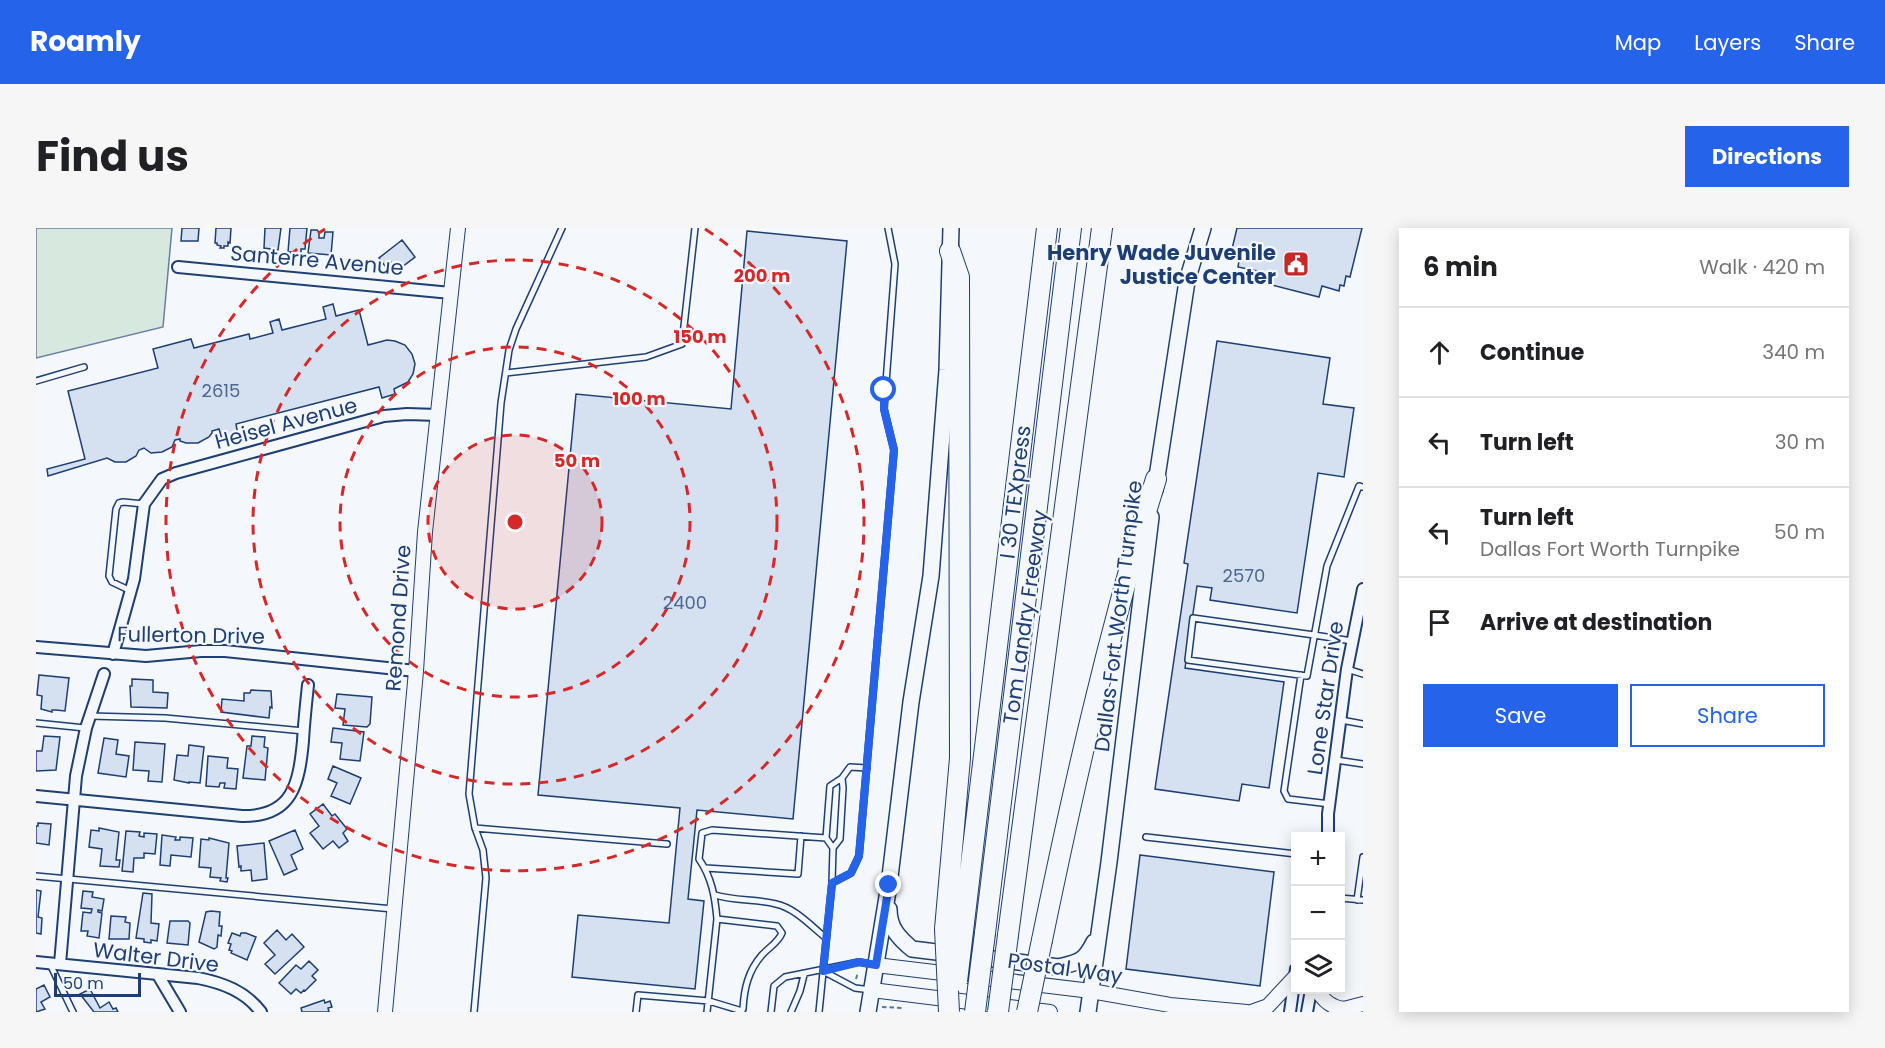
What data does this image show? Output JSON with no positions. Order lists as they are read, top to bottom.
{
  "streets": {
    "highway": ["I 30 TEXpress", "Tom Landry Freeway"],
    "main road": ["Dallas Fort Worth Turnpike"],
    "street": [
      "Santerre Avenue",
      "Heisel Avenue",
      "Remond Drive",
      "Fullerton Drive",
      "Lone Star Drive",
      "Walter Drive",
      "Postal Way"
    ]
  },
  "crossings": [
    ["Santerre Avenue", "Remond Drive"],
    ["Heisel Avenue", "Remond Drive"],
    ["Dallas Fort Worth Turnpike", "Postal Way"],
    ["Remond Drive", "Fullerton Drive"]
  ],
  "places": {
    "public building": ["Henry Wade Juvenile Justice Center"]
  },
  "house_numbers": ["2615", "2570", "2400"],
  "scale_bar": "50 m",
  "page": {
    "header": "Roamly",
    "nav": ["Map", "Layers", "Share"],
    "title": "Find us",
    "buttons": [
      "Directions",
      ["Save", "Share"]
    ],
    "heading": ["6 min", "Walk · 420 m"],
    "list": [
      ["Continue", "340 m"],
      ["Turn left", "30 m"],
      ["Turn left", "Dallas Fort Worth Turnpike", "50 m"],
      "Arrive at destination"
    ],
    "map_buttons": ["+", "−"],
    "scale": "50 m"
  },
  "rings": [
    "200 m",
    "150 m",
    "100 m",
    "50 m"
  ]
}
